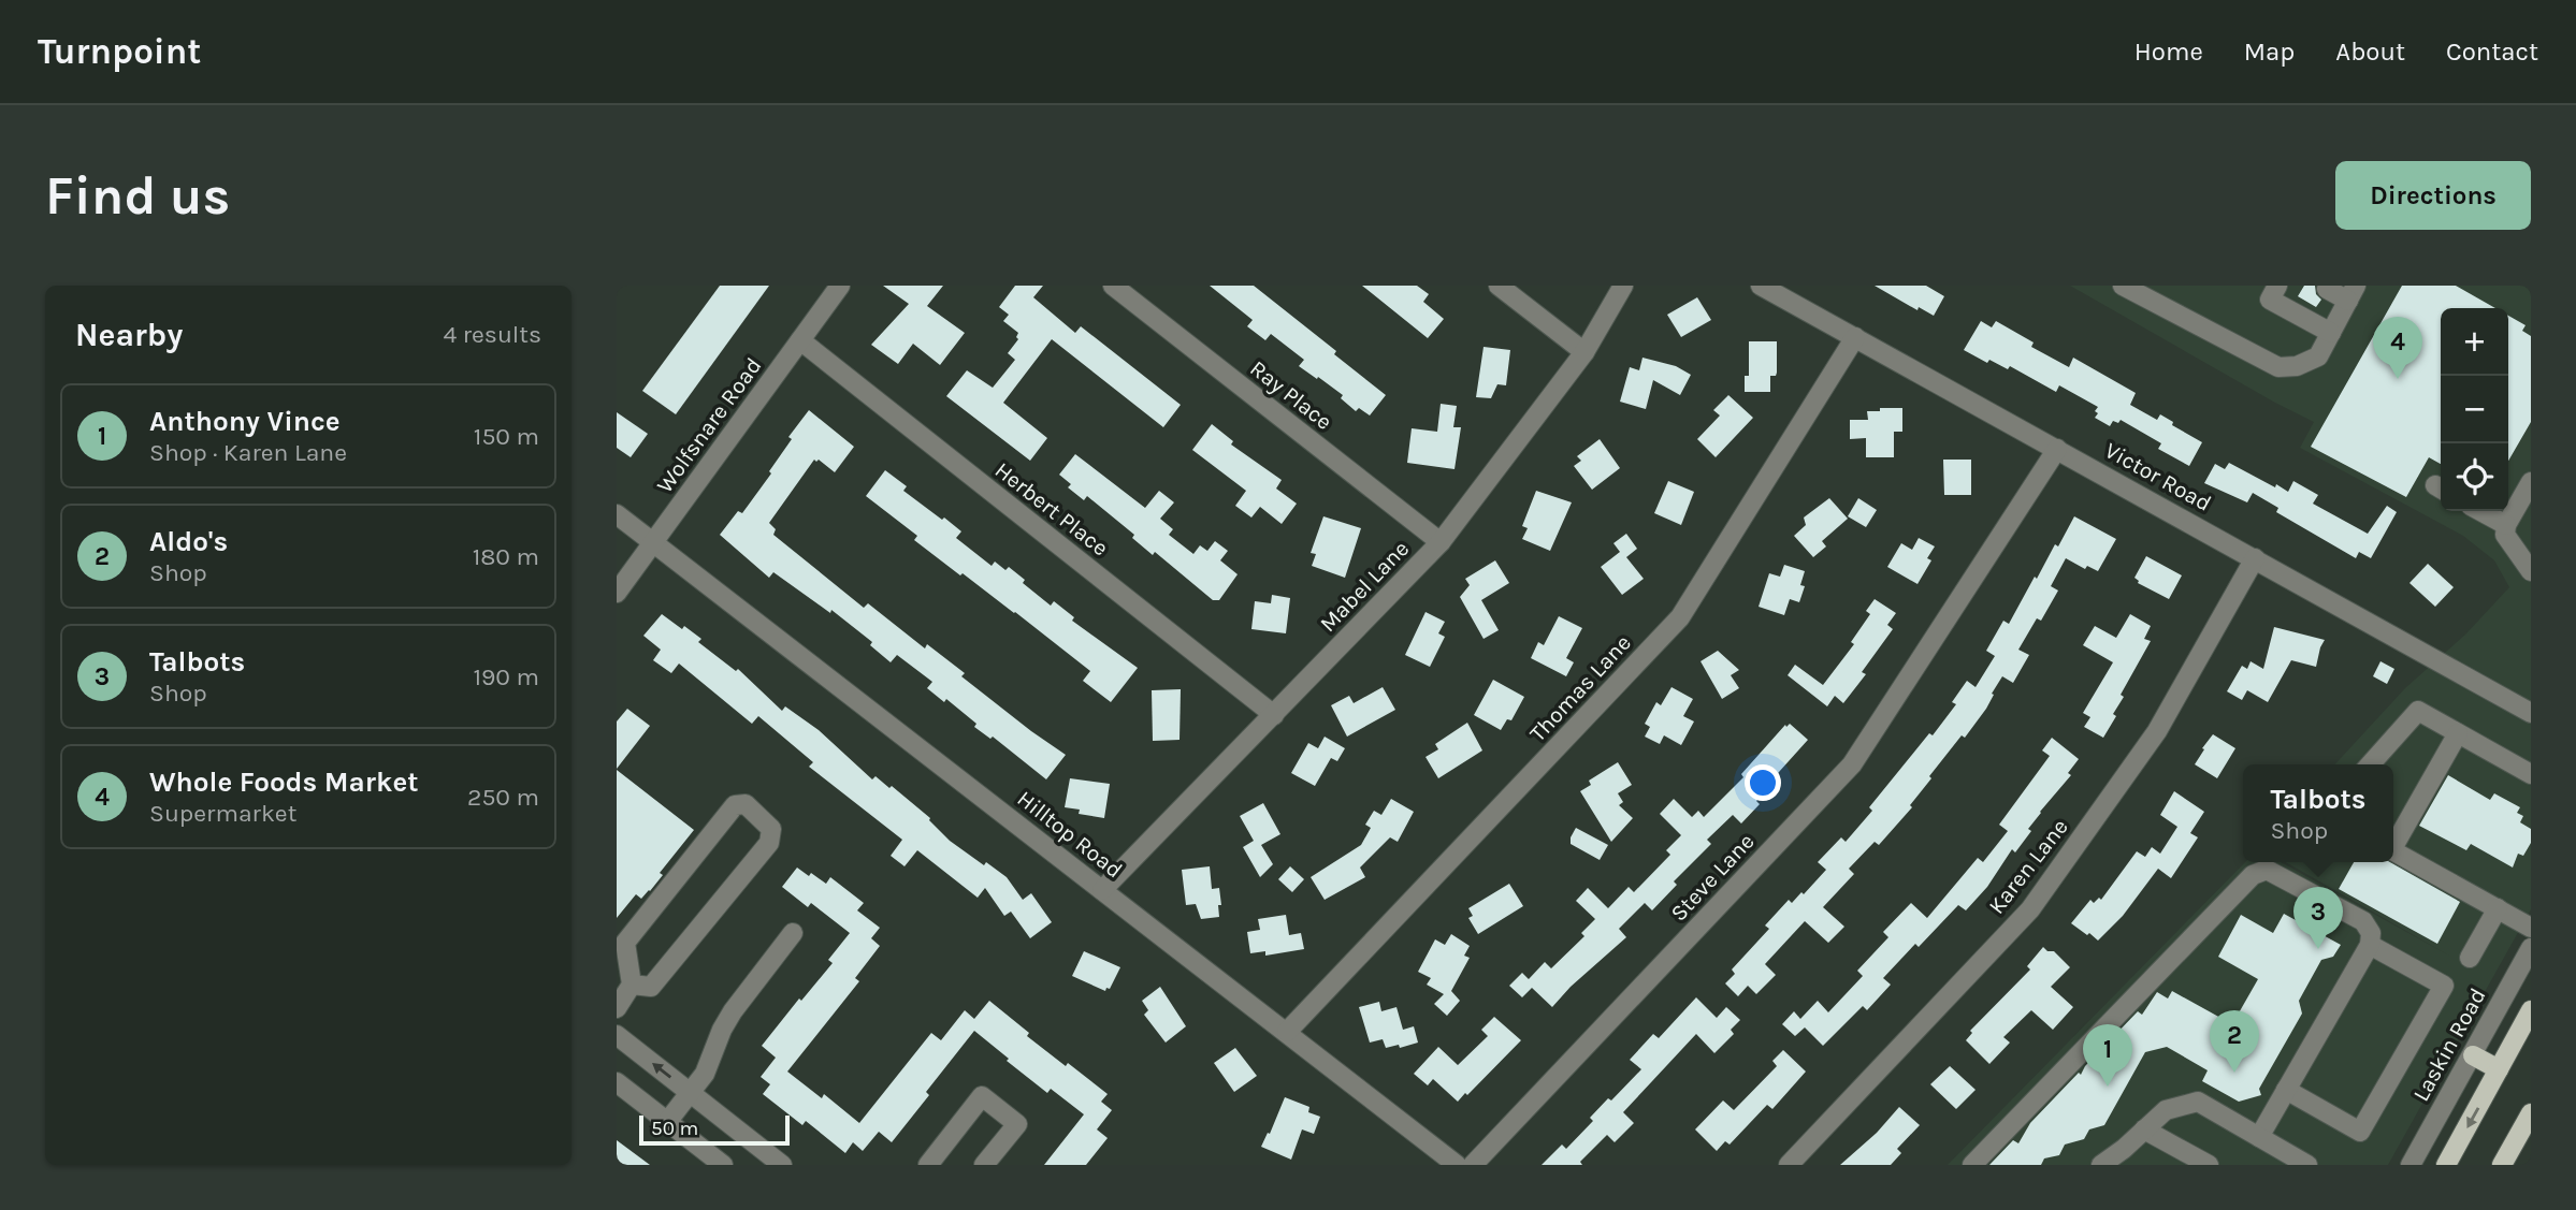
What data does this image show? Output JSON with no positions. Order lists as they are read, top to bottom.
{
  "streets": {
    "street": [
      "Ray Place",
      "Wolfsnare Road",
      "Victor Road",
      "Herbert Place",
      "Mabel Lane",
      "Thomas Lane",
      "Hilltop Road",
      "Karen Lane",
      "Steve Lane",
      "Laskin Road"
    ]
  },
  "crossings": [
    ["Ray Place", "Mabel Lane"],
    ["Wolfsnare Road", "Herbert Place"],
    ["Wolfsnare Road", "Hilltop Road"],
    ["Victor Road", "Thomas Lane"],
    ["Victor Road", "Karen Lane"],
    ["Victor Road", "Steve Lane"],
    ["Herbert Place", "Mabel Lane"],
    ["Mabel Lane", "Hilltop Road"],
    ["Thomas Lane", "Hilltop Road"]
  ],
  "scale_bar": "50 m",
  "page": {
    "header": "Turnpoint",
    "nav": [
      "Home",
      "Map",
      "About",
      "Contact"
    ],
    "buttons": "Directions",
    "title": "Find us",
    "heading": ["Nearby", "4 results"],
    "map_buttons": ["+", "−"],
    "pins": [
      "4",
      "3",
      "2",
      "1"
    ],
    "list": [
      {
        "mark": "1",
        "name": "Anthony Vince",
        "note": "Shop · Karen Lane",
        "value": "150 m"
      },
      {
        "mark": "2",
        "name": "Aldo's",
        "note": "Shop",
        "value": "180 m"
      },
      {
        "mark": "3",
        "name": "Talbots",
        "note": "Shop",
        "value": "190 m"
      },
      {
        "mark": "4",
        "name": "Whole Foods Market",
        "note": "Supermarket",
        "value": "250 m"
      }
    ],
    "popup": ["Talbots", "Shop"],
    "scale": "50 m"
  }
}
